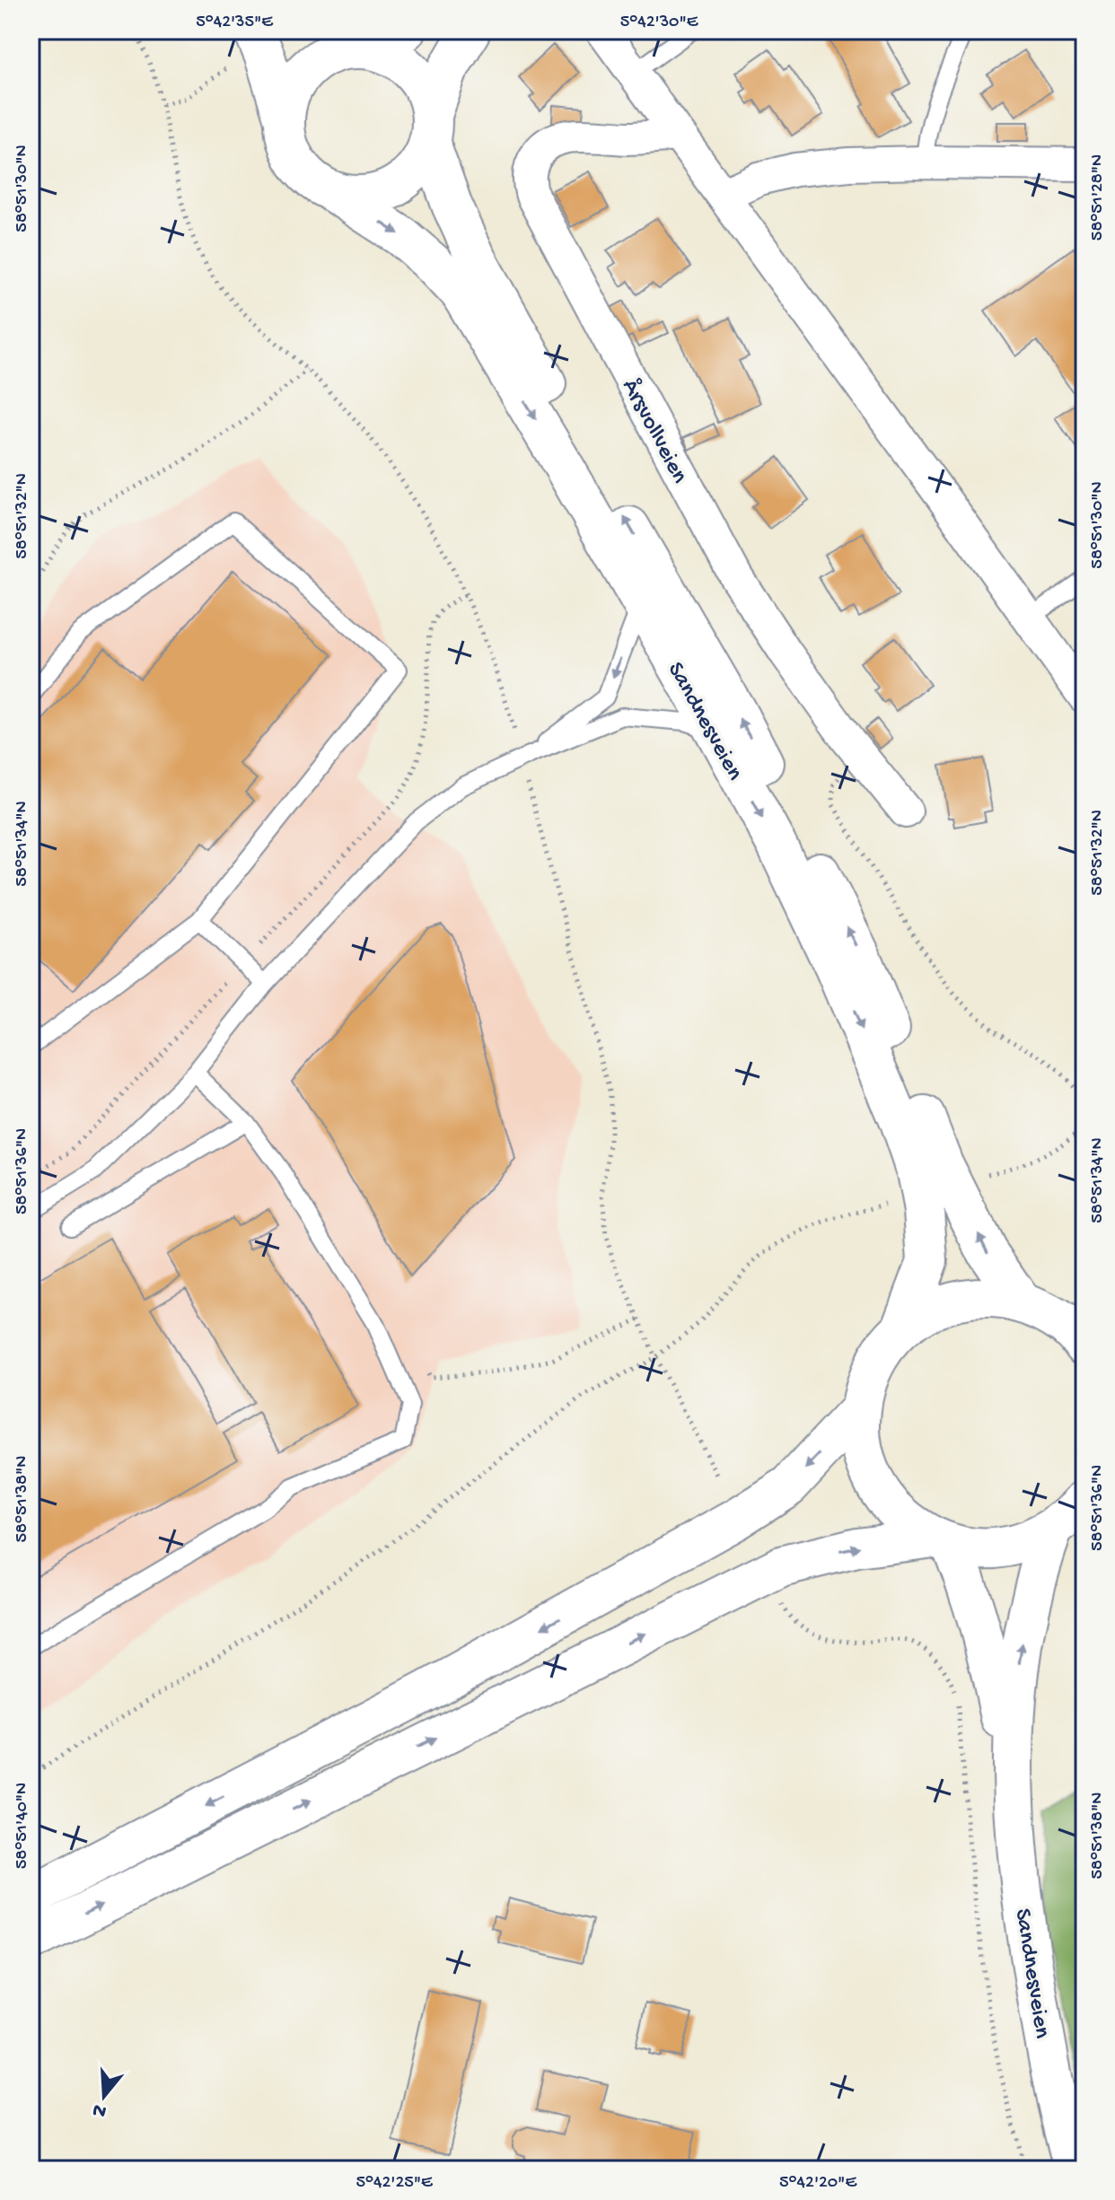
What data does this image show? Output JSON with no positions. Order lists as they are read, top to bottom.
{
  "streets": {
    "main road": ["Sandnesveien"],
    "street": ["Årsvollveien"]
  },
  "north": "bottom",
  "coordinates": [
    "5°42'35\"E",
    "5°42'30\"E",
    "58°51'30\"N",
    "58°51'28\"N",
    "58°51'32\"N",
    "58°51'34\"N",
    "58°51'36\"N",
    "58°51'38\"N",
    "58°51'40\"N",
    "5°42'25\"E",
    "5°42'20\"E"
  ]
}
